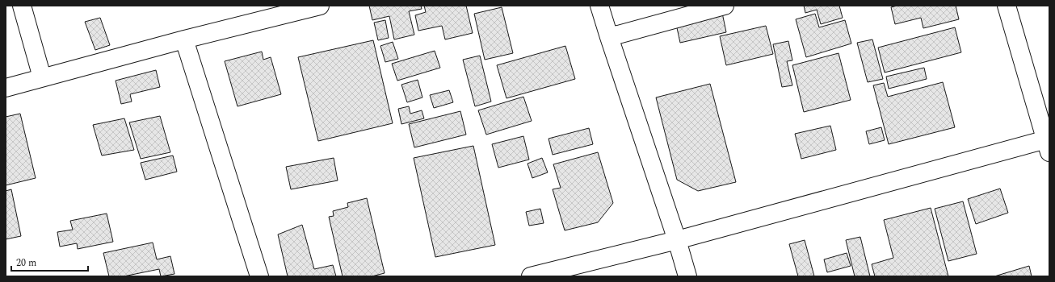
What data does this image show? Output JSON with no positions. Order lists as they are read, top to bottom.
{
  "scale_bar": "20 m"
}
